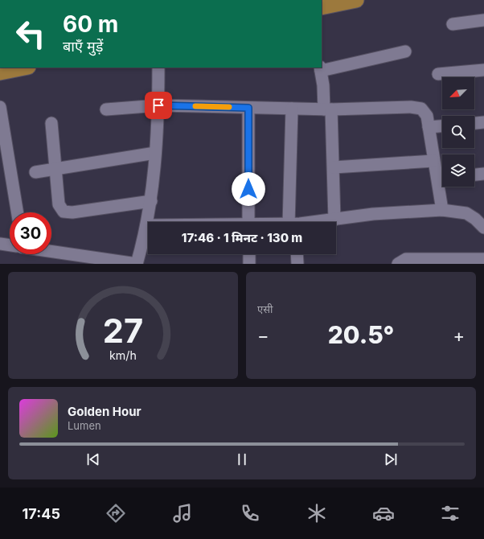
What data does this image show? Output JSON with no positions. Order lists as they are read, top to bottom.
{
  "north": "bottom left",
  "page": {
    "turn": ["60 m", "बाएँ मुड़ें"],
    "limit": "30",
    "trip": "17:46 · 1 मिनट · 130 m",
    "tile": "एसी",
    "heat": ["−", "20.5°", "+"],
    "song": ["Golden Hour", "Lumen"],
    "tabs": "17:45",
    "gauge": ["27", "km/h"]
  }
}
